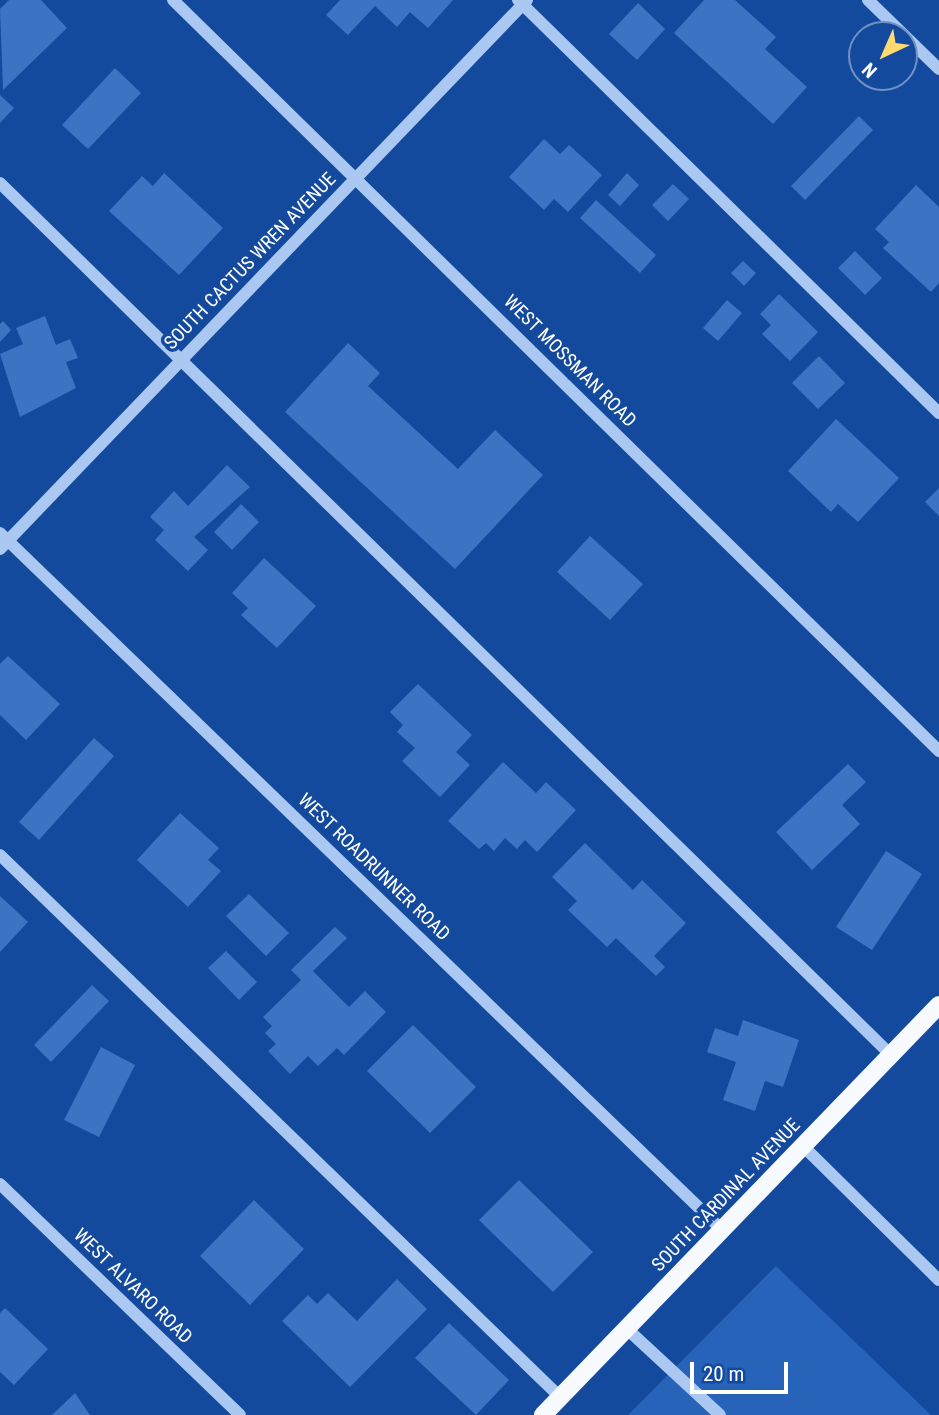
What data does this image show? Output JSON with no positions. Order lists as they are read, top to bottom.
{
  "streets": {
    "main road": ["SOUTH CARDINAL AVENUE"],
    "street": [
      "SOUTH CACTUS WREN AVENUE",
      "WEST MOSSMAN ROAD",
      "WEST ROADRUNNER ROAD",
      "WEST ALVARO ROAD"
    ]
  },
  "crossings": [
    ["SOUTH CACTUS WREN AVENUE", "WEST MOSSMAN ROAD"],
    ["SOUTH CACTUS WREN AVENUE", "WEST ROADRUNNER ROAD"],
    ["WEST ROADRUNNER ROAD", "SOUTH CARDINAL AVENUE"]
  ],
  "scale_bar": "20 m",
  "north": "bottom left"
}
